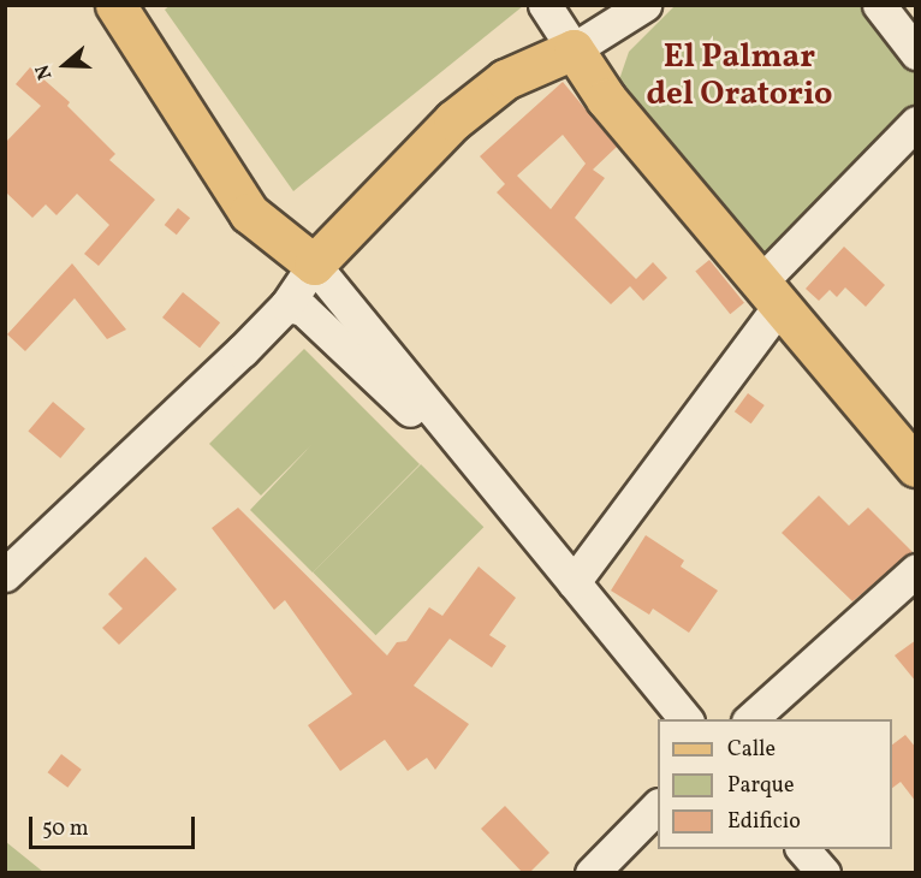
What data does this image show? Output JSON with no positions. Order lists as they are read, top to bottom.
{
  "districts": ["El Palmar del Oratorio"],
  "legend": ["Calle", "Parque", "Edificio"],
  "scale_bar": "50 m",
  "north": "left"
}
